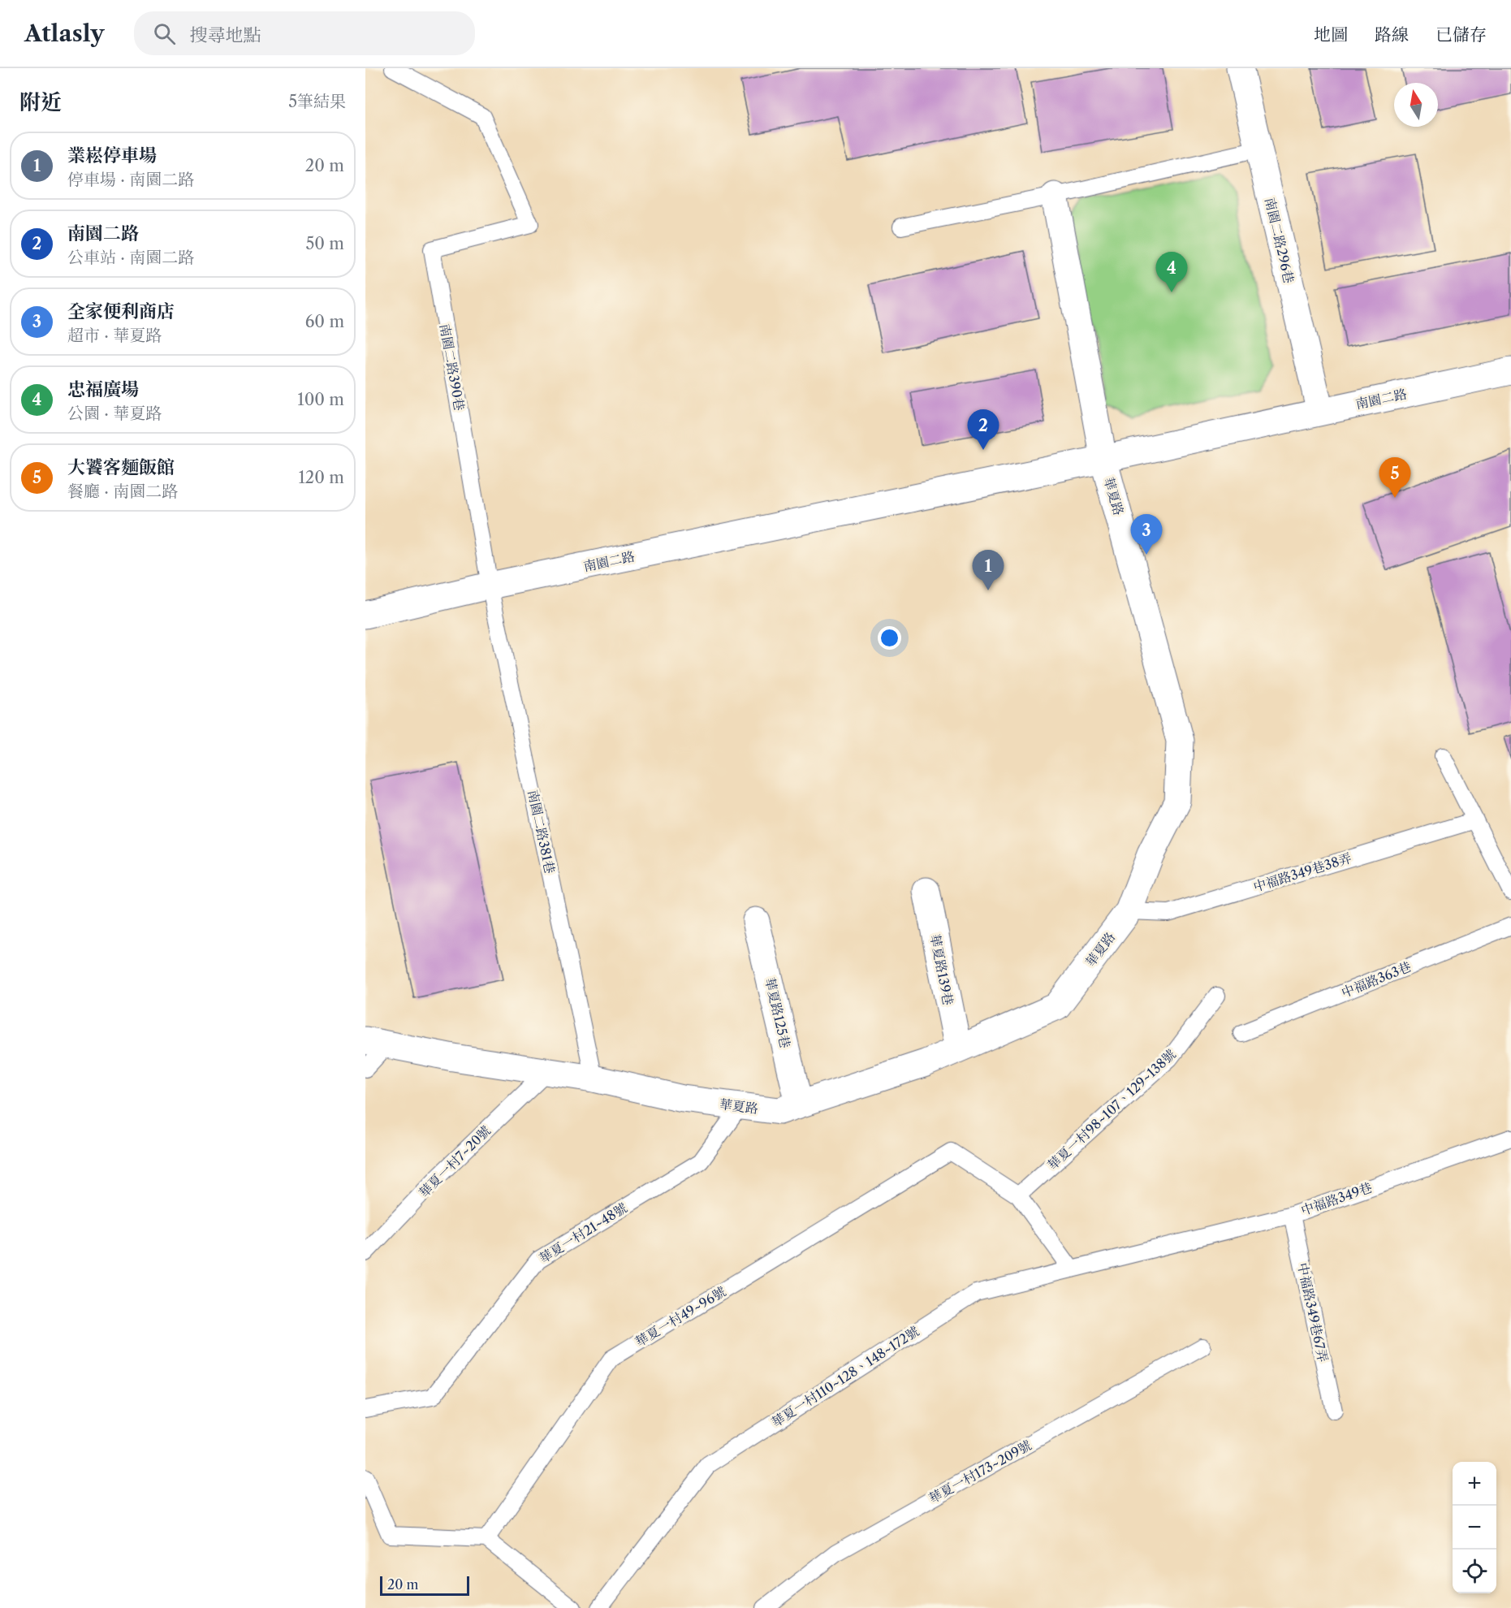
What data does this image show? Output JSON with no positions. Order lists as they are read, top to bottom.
{
  "streets": {
    "street": [
      "南園二路296巷",
      "南園二路",
      "華夏路",
      "華夏路139巷",
      "華夏路125巷"
    ],
    "lane": [
      "南園二路390巷",
      "南園二路381巷",
      "中福路349巷38弄",
      "中福路363巷",
      "華夏一村98~107、129~138號",
      "華夏一村7~20號",
      "中福路349巷",
      "華夏一村21~48號",
      "中福路349巷67弄",
      "華夏一村49~96號",
      "華夏一村110~128、148~172號",
      "華夏一村173~209號"
    ]
  },
  "crossings": [
    ["南園二路296巷", "南園二路"],
    ["南園二路390巷", "南園二路"],
    ["南園二路390巷", "南園二路381巷"],
    ["南園二路", "華夏路"],
    ["南園二路", "南園二路381巷"],
    ["華夏路", "南園二路381巷"],
    ["華夏路", "中福路349巷38弄"],
    ["華夏路", "華夏路139巷"],
    ["華夏路", "華夏路125巷"],
    ["華夏路", "華夏一村7~20號"],
    ["華夏路", "華夏一村21~48號"],
    ["華夏一村98~107、129~138號", "華夏一村49~96號"],
    ["中福路349巷", "中福路349巷67弄"],
    ["中福路349巷", "華夏一村110~128、148~172號"]
  ],
  "scale_bar": "20 m",
  "north": "top",
  "page": {
    "header": "Atlasly",
    "search": "搜尋地點",
    "nav": ["地圖", "路線", "已儲存"],
    "heading": ["附近", "5筆結果"],
    "list": [
      {
        "mark": "1",
        "name": "業崧停車場",
        "note": "停車場 · 南園二路",
        "value": "20 m"
      },
      {
        "mark": "2",
        "name": "南園二路",
        "note": "公車站 · 南園二路",
        "value": "50 m"
      },
      {
        "mark": "3",
        "name": "全家便利商店",
        "note": "超市 · 華夏路",
        "value": "60 m"
      },
      {
        "mark": "4",
        "name": "忠福廣場",
        "note": "公園 · 華夏路",
        "value": "100 m"
      },
      {
        "mark": "5",
        "name": "大饕客麵飯館",
        "note": "餐廳 · 南園二路",
        "value": "120 m"
      }
    ],
    "pins": [
      "4",
      "2",
      "5",
      "3",
      "1"
    ],
    "map_buttons": ["+", "−"],
    "scale": "20 m"
  }
}
